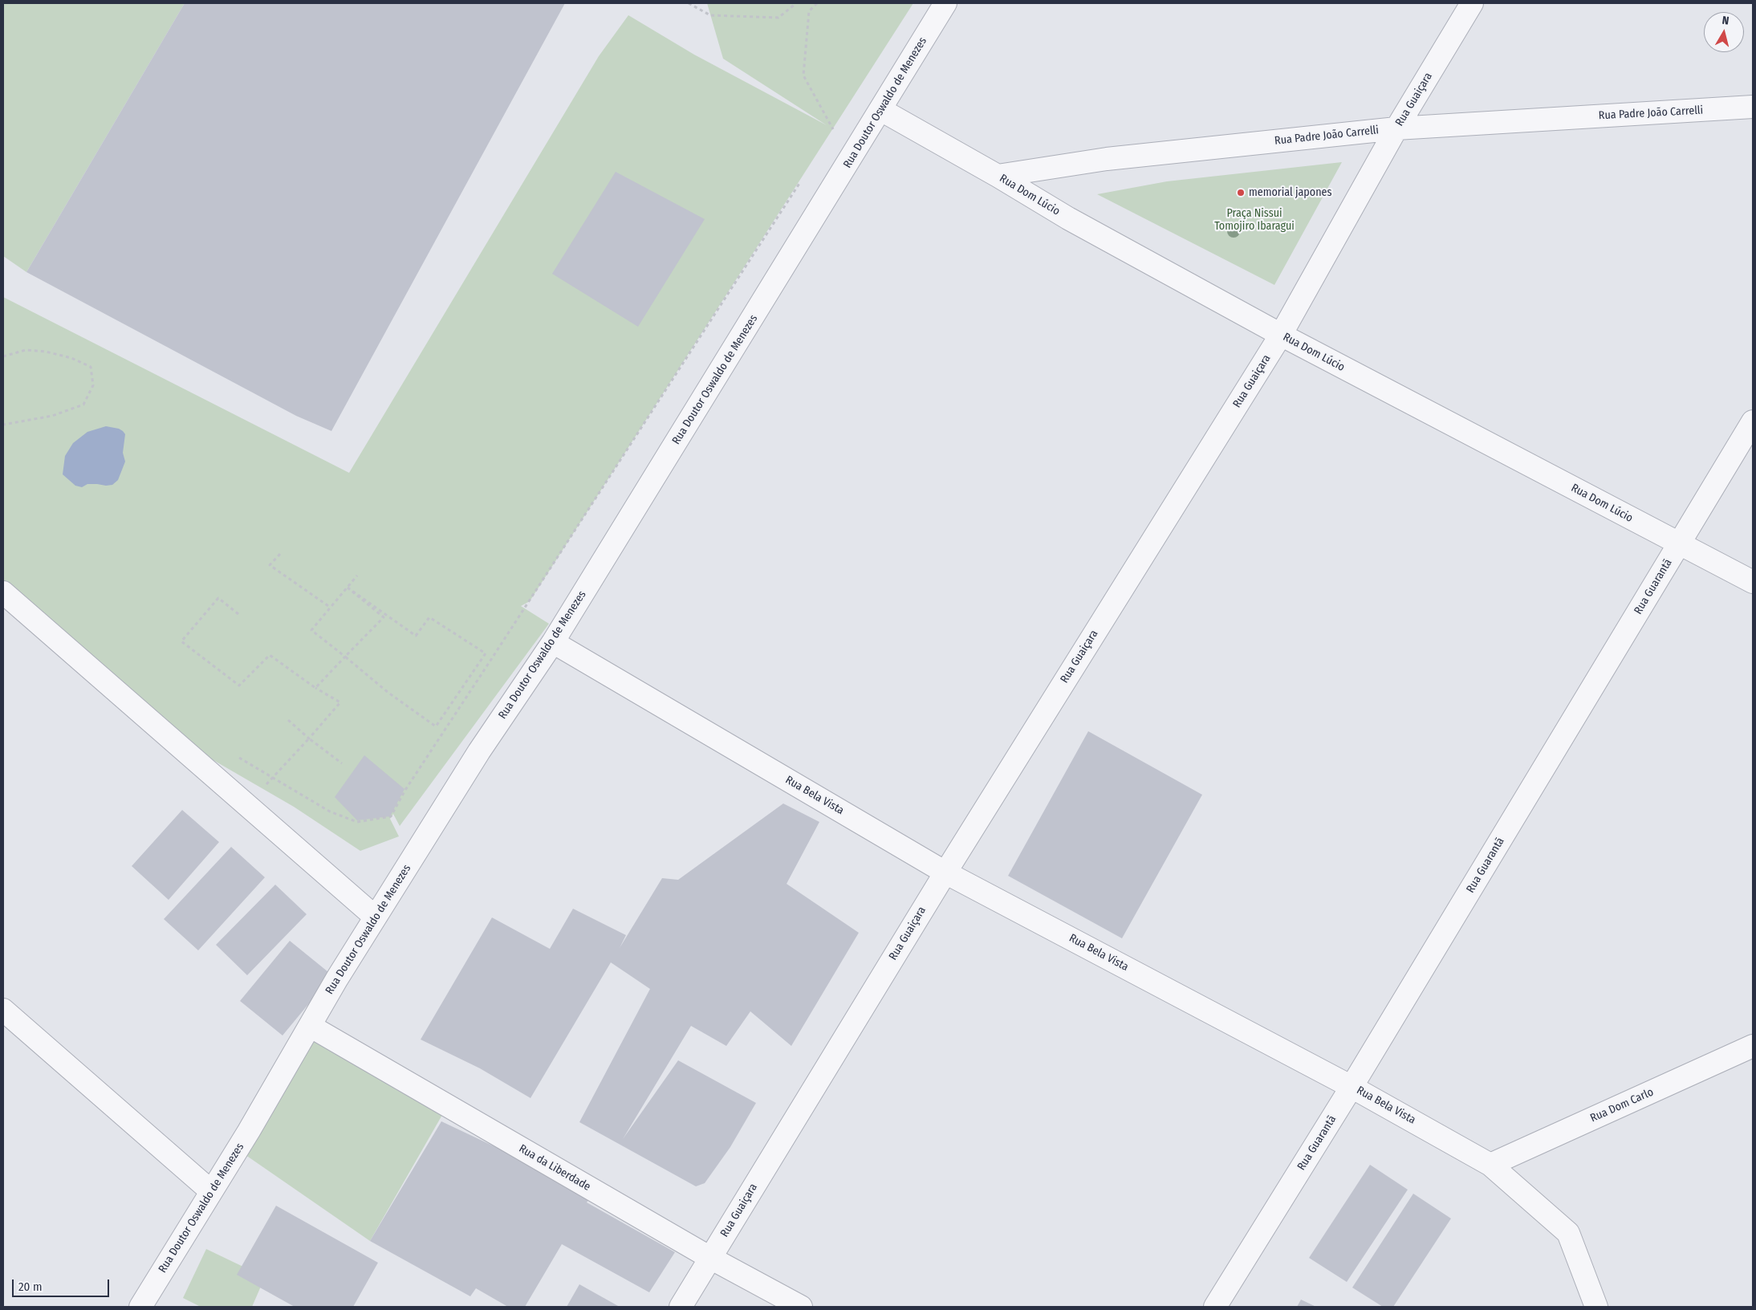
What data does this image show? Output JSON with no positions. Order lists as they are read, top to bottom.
{
  "streets": {
    "street": [
      "Rua Guaiçara",
      "Rua Doutor Oswaldo de Menezes",
      "Rua Padre João Carrelli",
      "Rua Dom Lúcio",
      "Rua Guarantã",
      "Rua Bela Vista",
      "Rua Dom Carlo",
      "Rua da Liberdade"
    ]
  },
  "crossings": [
    ["Rua Guaiçara", "Rua Padre João Carrelli"],
    ["Rua Guaiçara", "Rua Dom Lúcio"],
    ["Rua Guaiçara", "Rua Bela Vista"],
    ["Rua Guaiçara", "Rua da Liberdade"],
    ["Rua Doutor Oswaldo de Menezes", "Rua Dom Lúcio"],
    ["Rua Doutor Oswaldo de Menezes", "Rua Bela Vista"],
    ["Rua Doutor Oswaldo de Menezes", "Rua da Liberdade"],
    ["Rua Padre João Carrelli", "Rua Dom Lúcio"],
    ["Rua Dom Lúcio", "Rua Guarantã"],
    ["Rua Guarantã", "Rua Bela Vista"],
    ["Rua Bela Vista", "Rua Dom Carlo"]
  ],
  "parks": ["Praça Nissui Tomojiro Ibaragui"],
  "places": ["memorial japones"],
  "scale_bar": "20 m",
  "north": "top"
}
